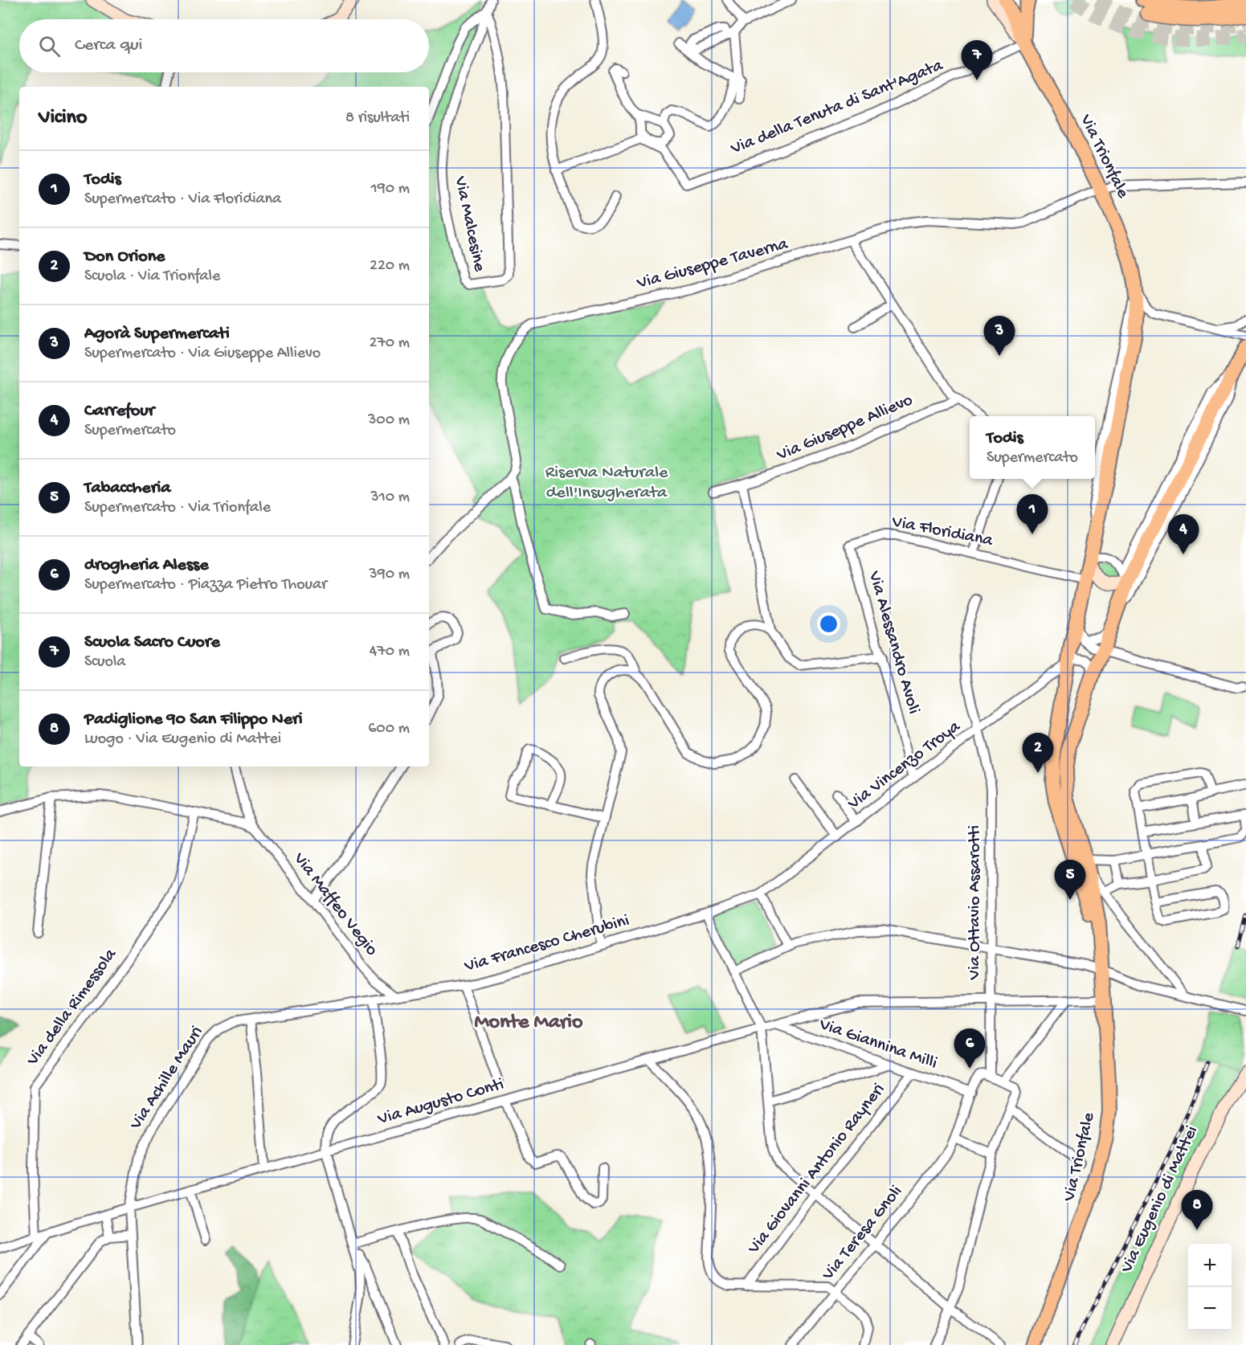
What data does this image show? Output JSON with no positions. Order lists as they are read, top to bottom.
{
  "streets": {
    "main road": ["Via Trionfale"],
    "street": [
      "Via della Tenuta di Sant'Agata",
      "Via Malcesine",
      "Via Giuseppe Taverna",
      "Via Giuseppe Allievo",
      "Via Floridiana",
      "Via Alessandro Avoli",
      "Via Vincenzo Troya",
      "Via Ottavio Assarotti",
      "Via Maffeo Vegio",
      "Via Francesco Cherubini",
      "Via della Rimessola",
      "Via Giannina Milli",
      "Via Achille Mauri",
      "Via Augusto Conti",
      "Via Giovanni Antonio Rayneri",
      "Via Eugenio di Mattei",
      "Via Teresa Gnoli"
    ]
  },
  "crossings": [
    ["Via della Tenuta di Sant'Agata", "Via Trionfale"],
    ["Via Trionfale", "Via Giuseppe Taverna"],
    ["Via Trionfale", "Via Floridiana"],
    ["Via Trionfale", "Via Vincenzo Troya"],
    ["Via Trionfale", "Via Augusto Conti"],
    ["Via Floridiana", "Via Alessandro Avoli"],
    ["Via Alessandro Avoli", "Via Vincenzo Troya"],
    ["Via Vincenzo Troya", "Via Ottavio Assarotti"],
    ["Via Vincenzo Troya", "Via Francesco Cherubini"],
    ["Via Ottavio Assarotti", "Via Augusto Conti"],
    ["Via Ottavio Assarotti", "Via Teresa Gnoli"],
    ["Via Maffeo Vegio", "Via Francesco Cherubini"],
    ["Via Maffeo Vegio", "Via Achille Mauri"],
    ["Via Francesco Cherubini", "Via Achille Mauri"],
    ["Via Giannina Milli", "Via Augusto Conti"],
    ["Via Giannina Milli", "Via Giovanni Antonio Rayneri"],
    ["Via Giannina Milli", "Via Teresa Gnoli"],
    ["Via Achille Mauri", "Via Augusto Conti"]
  ],
  "districts": ["Monte Mario"],
  "parks": ["Riserva Naturale dell'Insugherata"],
  "page": {
    "search": "Cerca qui",
    "pins": [
      "7",
      "3",
      "1",
      "4",
      "2",
      "5",
      "6",
      "8"
    ],
    "heading": ["Vicino", "8 risultati"],
    "list": [
      {
        "mark": "1",
        "name": "Todis",
        "note": "Supermercato · Via Floridiana",
        "value": "190 m"
      },
      {
        "mark": "2",
        "name": "Don Orione",
        "note": "Scuola · Via Trionfale",
        "value": "220 m"
      },
      {
        "mark": "3",
        "name": "Agorà Supermercati",
        "note": "Supermercato · Via Giuseppe Allievo",
        "value": "270 m"
      },
      {
        "mark": "4",
        "name": "Carrefour",
        "note": "Supermercato",
        "value": "300 m"
      },
      {
        "mark": "5",
        "name": "Tabaccheria",
        "note": "Supermercato · Via Trionfale",
        "value": "310 m"
      },
      {
        "mark": "6",
        "name": "drogheria Alesse",
        "note": "Supermercato · Piazza Pietro Thouar",
        "value": "390 m"
      },
      {
        "mark": "7",
        "name": "Scuola Sacro Cuore",
        "note": "Scuola",
        "value": "470 m"
      },
      {
        "mark": "8",
        "name": "Padiglione 90 San Filippo Neri",
        "note": "Luogo · Via Eugenio di Mattei",
        "value": "600 m"
      }
    ],
    "popup": ["Todis", "Supermercato"],
    "map_buttons": ["+", "−"]
  }
}
